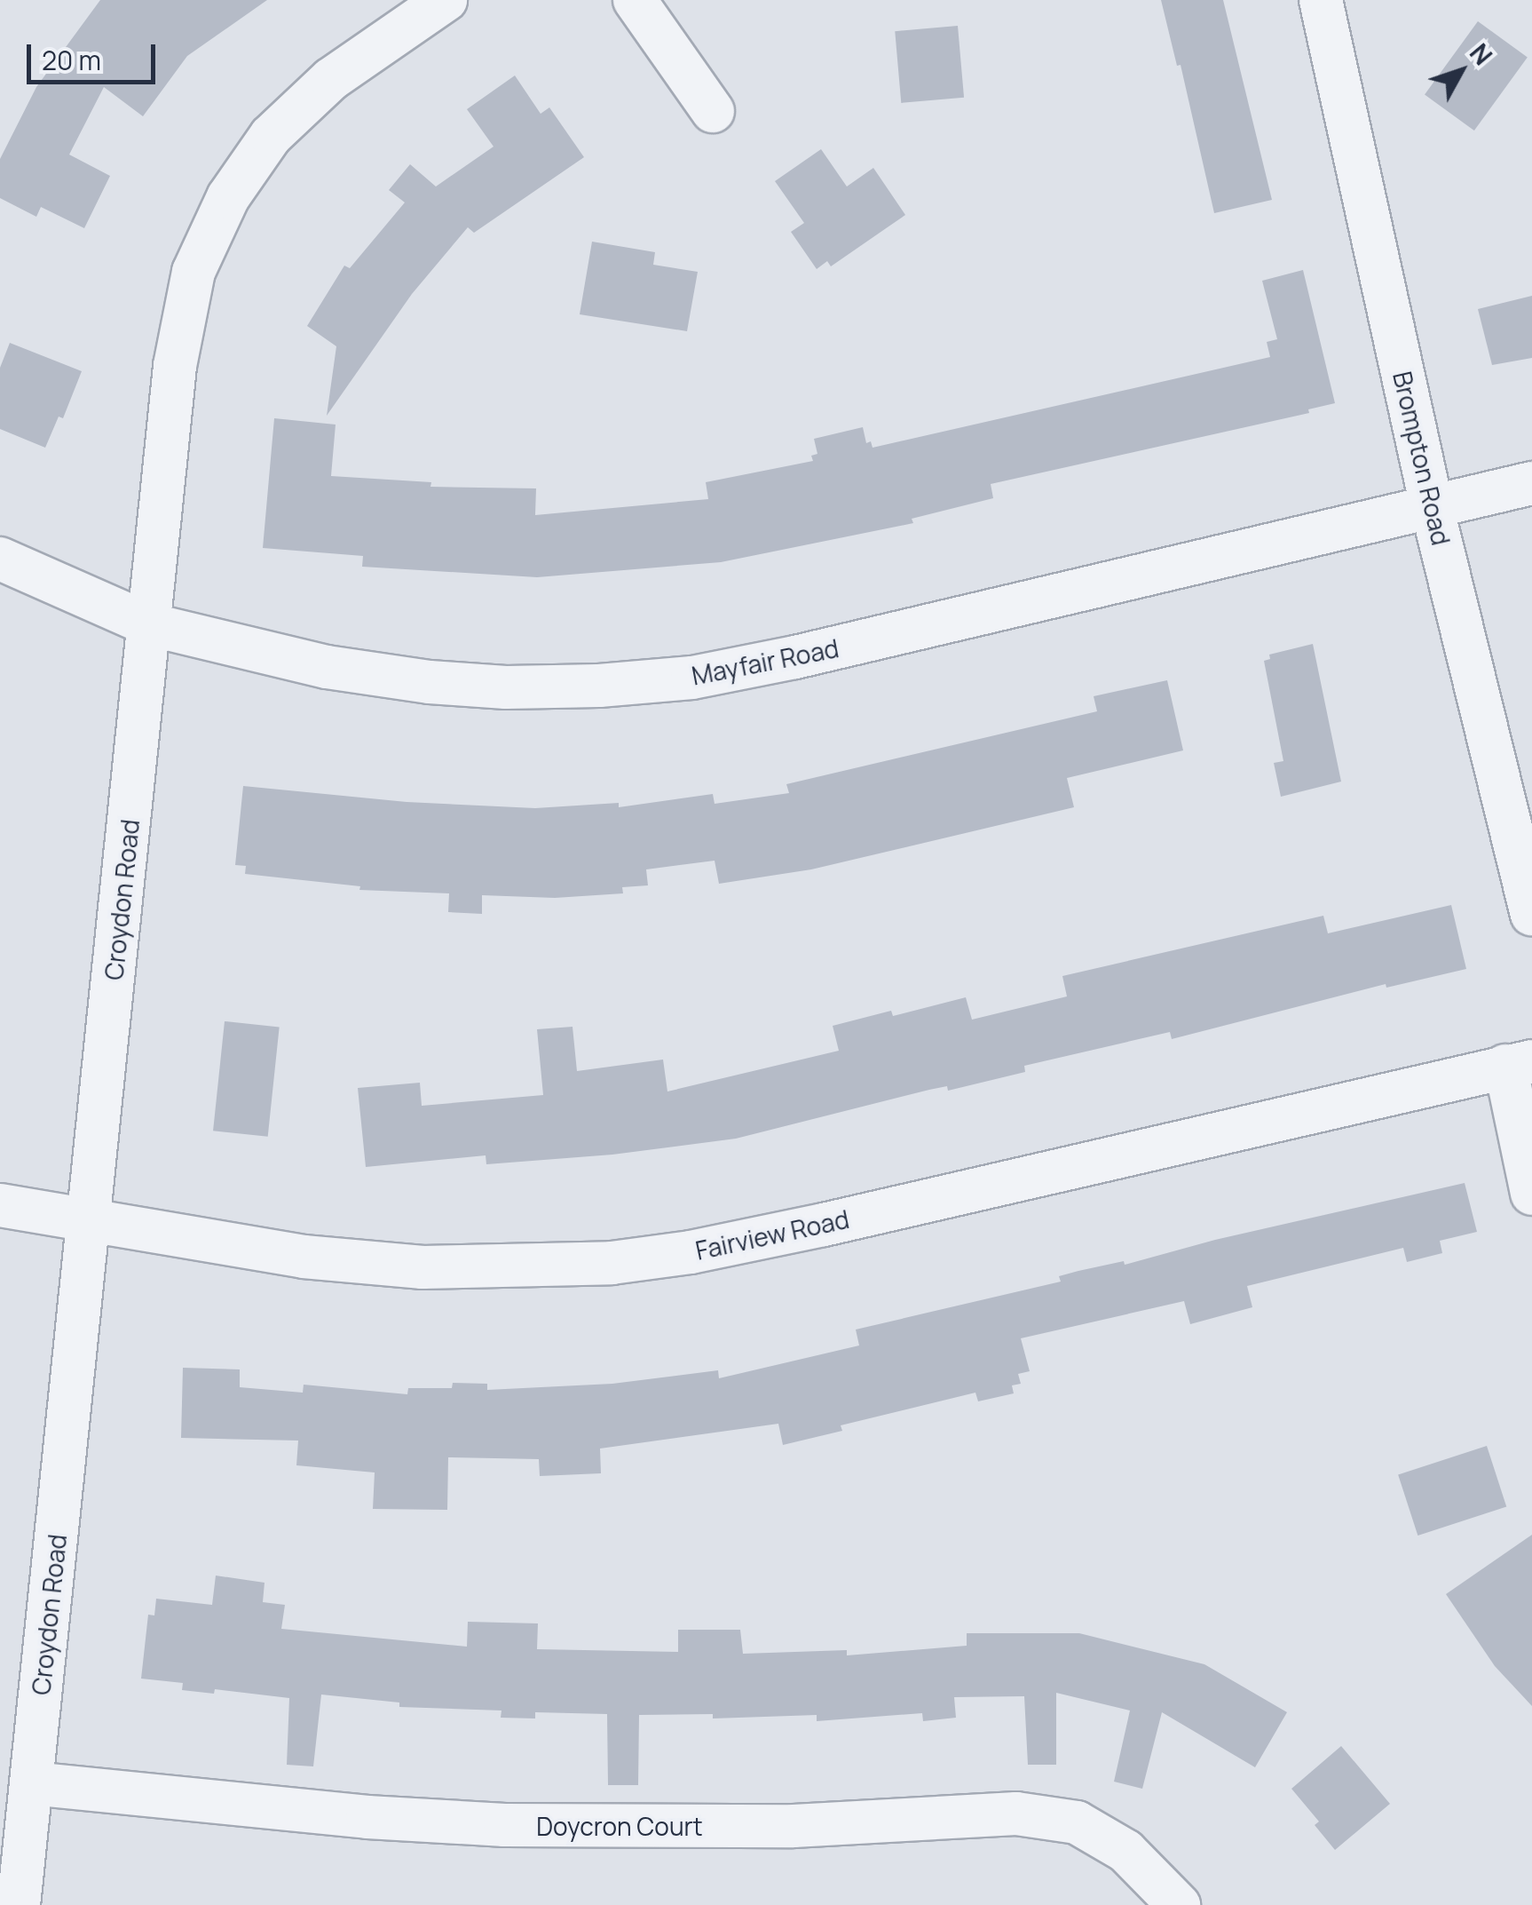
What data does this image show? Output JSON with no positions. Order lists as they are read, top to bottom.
{
  "streets": {
    "street": [
      "Brompton Road",
      "Mayfair Road",
      "Croydon Road",
      "Fairview Road",
      "Doycron Court"
    ]
  },
  "crossings": [
    ["Brompton Road", "Mayfair Road"],
    ["Mayfair Road", "Croydon Road"],
    ["Croydon Road", "Fairview Road"],
    ["Croydon Road", "Doycron Court"]
  ],
  "scale_bar": "20 m",
  "north": "top right"
}
